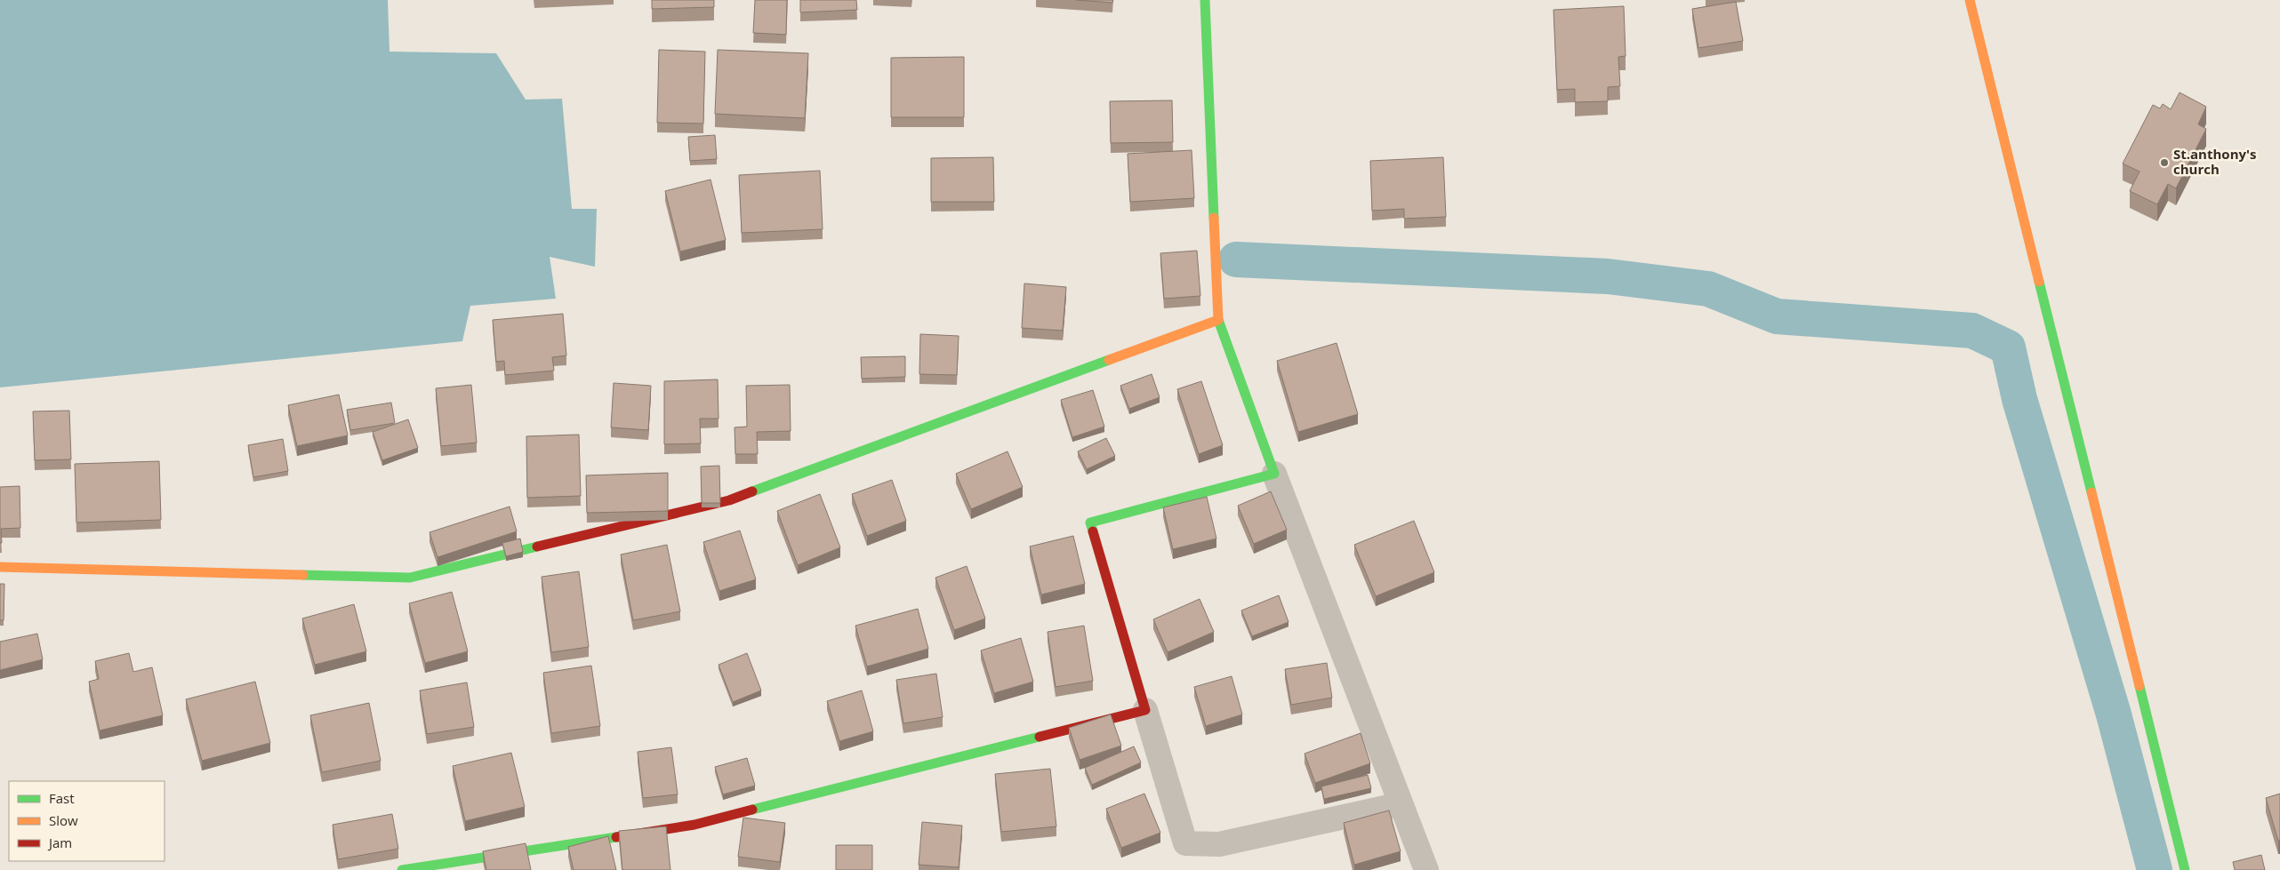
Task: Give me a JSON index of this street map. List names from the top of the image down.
{
  "places": ["St.anthony's church"],
  "legend": ["Fast", "Slow", "Jam"]
}
